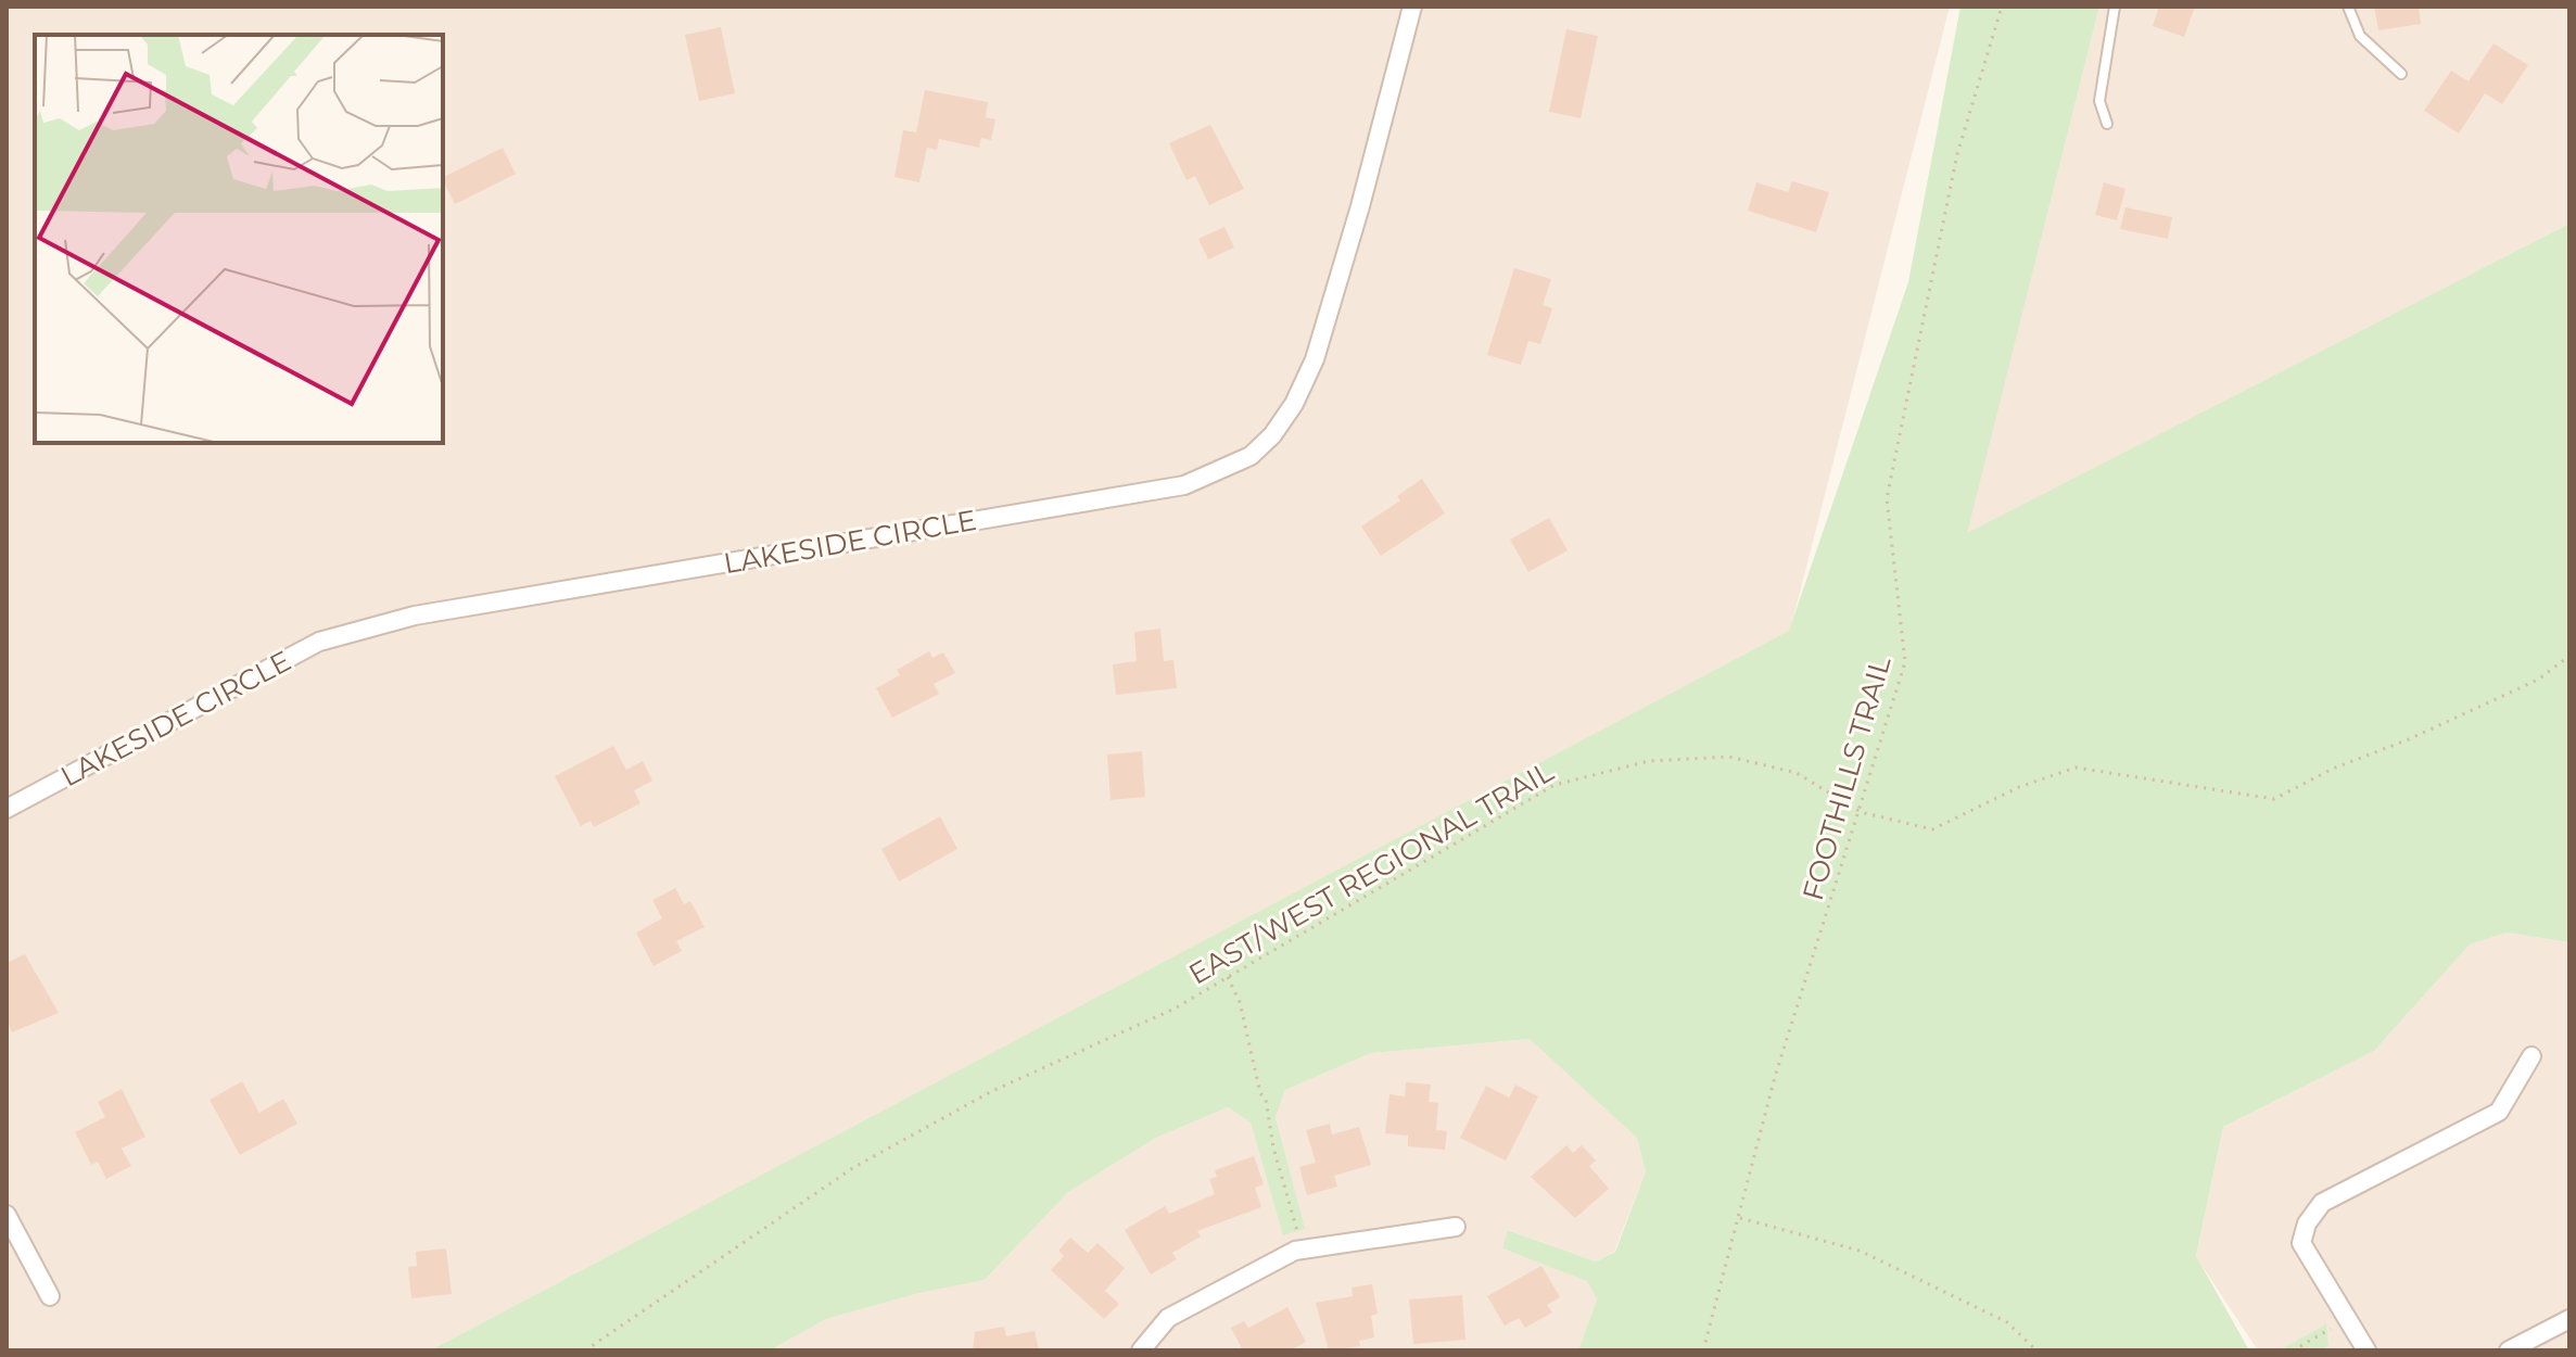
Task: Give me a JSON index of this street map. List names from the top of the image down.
{
  "streets": {
    "street": ["LAKESIDE CIRCLE"],
    "path": ["FOOTHILLS TRAIL", "EAST/WEST REGIONAL TRAIL"]
  },
  "crossings": [
    ["FOOTHILLS TRAIL", "EAST/WEST REGIONAL TRAIL"]
  ]
}
